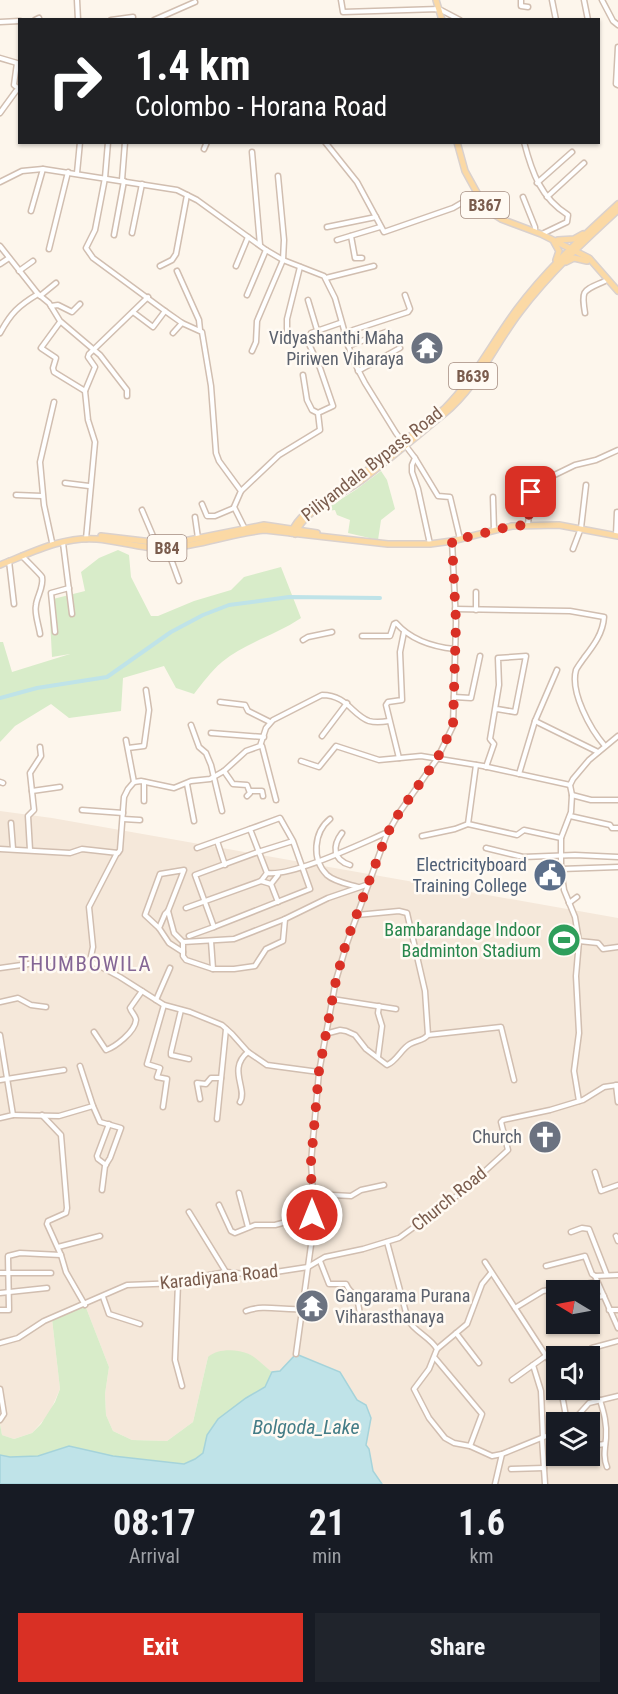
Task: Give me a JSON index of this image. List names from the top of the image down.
{
  "streets": {
    "main road": [
      "B367",
      "B639",
      "Piliyandala Bypass Road",
      "B84"
    ],
    "street": ["Church Road", "Karadiyana Road"]
  },
  "crossings": [
    ["B367", "Piliyandala Bypass Road"],
    ["Piliyandala Bypass Road", "B84"],
    ["Church Road", "Karadiyana Road"]
  ],
  "districts": ["THUMBOWILA"],
  "water": ["Bolgoda_Lake"],
  "places": {
    "temple": ["Vidyashanthi Maha Piriwen Viharaya", "Gangarama Purana Viharasthanaya"],
    "public building": ["Electricityboard Training College"],
    "sports": ["Bambarandage Indoor Badminton Stadium"],
    "church": ["Church"]
  },
  "north": "left",
  "page": {
    "turn": ["1.4 km", "Colombo - Horana Road"],
    "eta": [
      "08:17",
      "Arrival",
      "21",
      "min",
      "1.6",
      "km"
    ],
    "buttons": ["Exit", "Share"]
  }
}
